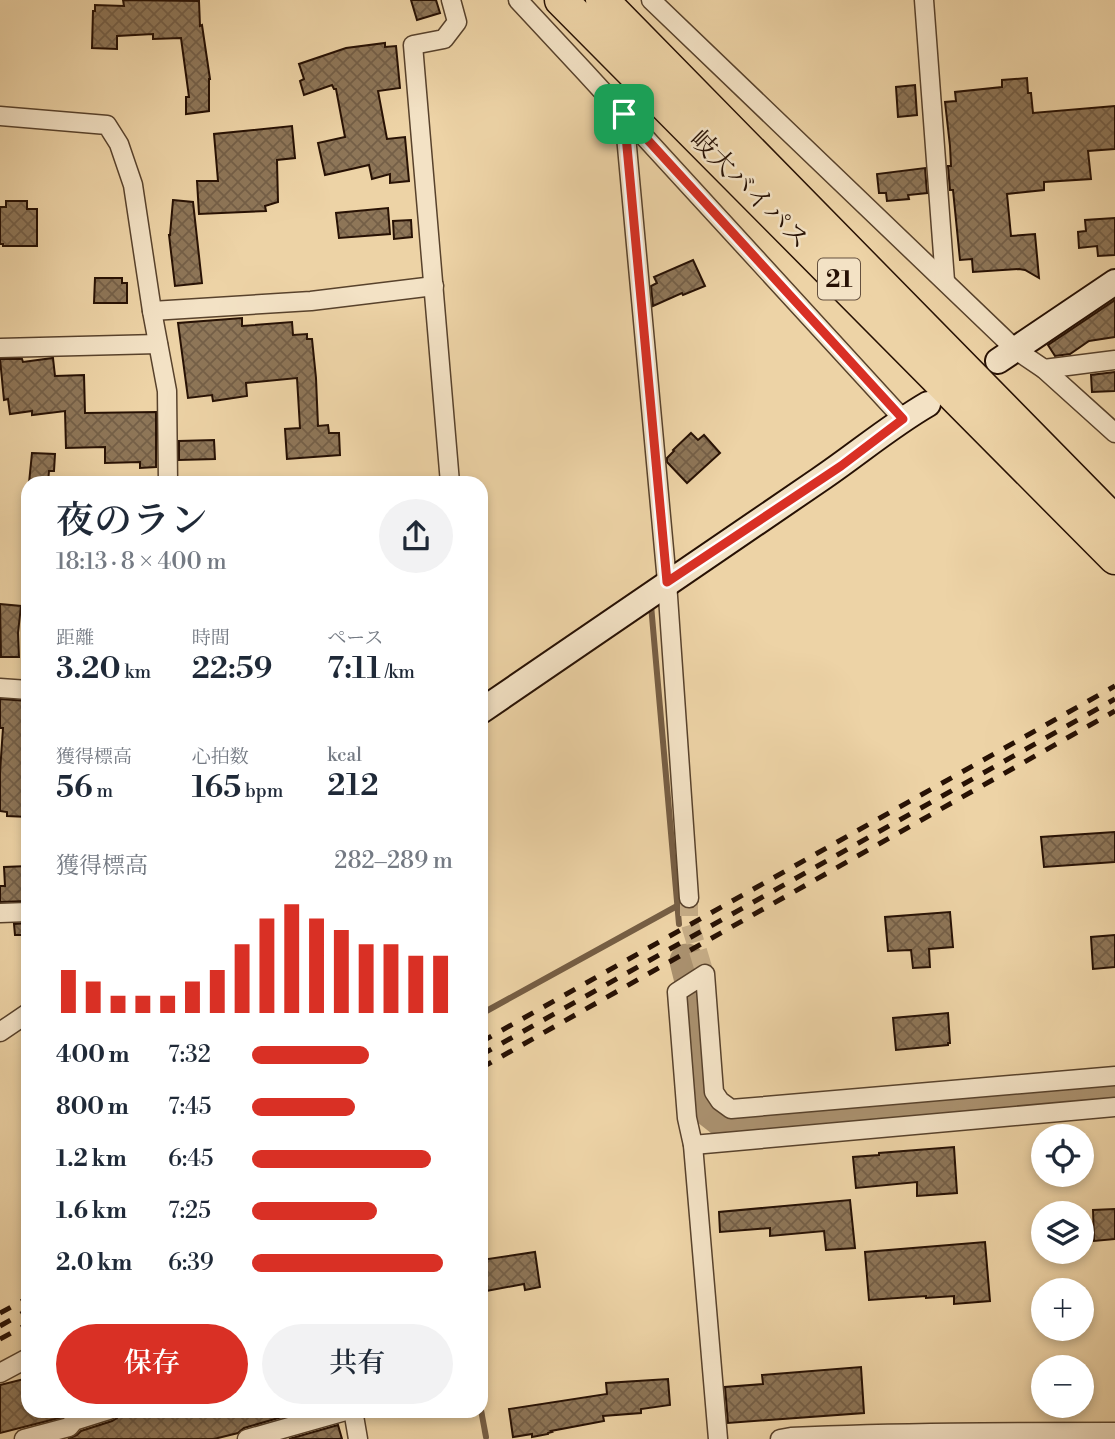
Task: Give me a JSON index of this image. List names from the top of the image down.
{
  "streets": {
    "highway": ["岐大バイパス", "21"]
  },
  "crossings": [
    ["岐大バイパス", "21"]
  ],
  "page": {
    "heading": ["夜のラン", "18:13 · 8 × 400 m"],
    "stats": [
      ["距離", "3.20 km"],
      ["時間", "22:59"],
      ["ペース", "7:11 /km"],
      ["獲得標高", "56 m"],
      ["心拍数", "165 bpm"],
      ["kcal", "212"]
    ],
    "chart": ["獲得標高", "282–289 m"],
    "list": [
      {
        "name": "400 m",
        "note": "7:32"
      },
      {
        "name": "800 m",
        "note": "7:45"
      },
      {
        "name": "1.2 km",
        "note": "6:45"
      },
      {
        "name": "1.6 km",
        "note": "7:25"
      },
      {
        "name": "2.0 km",
        "note": "6:39"
      }
    ],
    "map_buttons": ["+", "−"],
    "buttons": ["保存", "共有"]
  }
}
